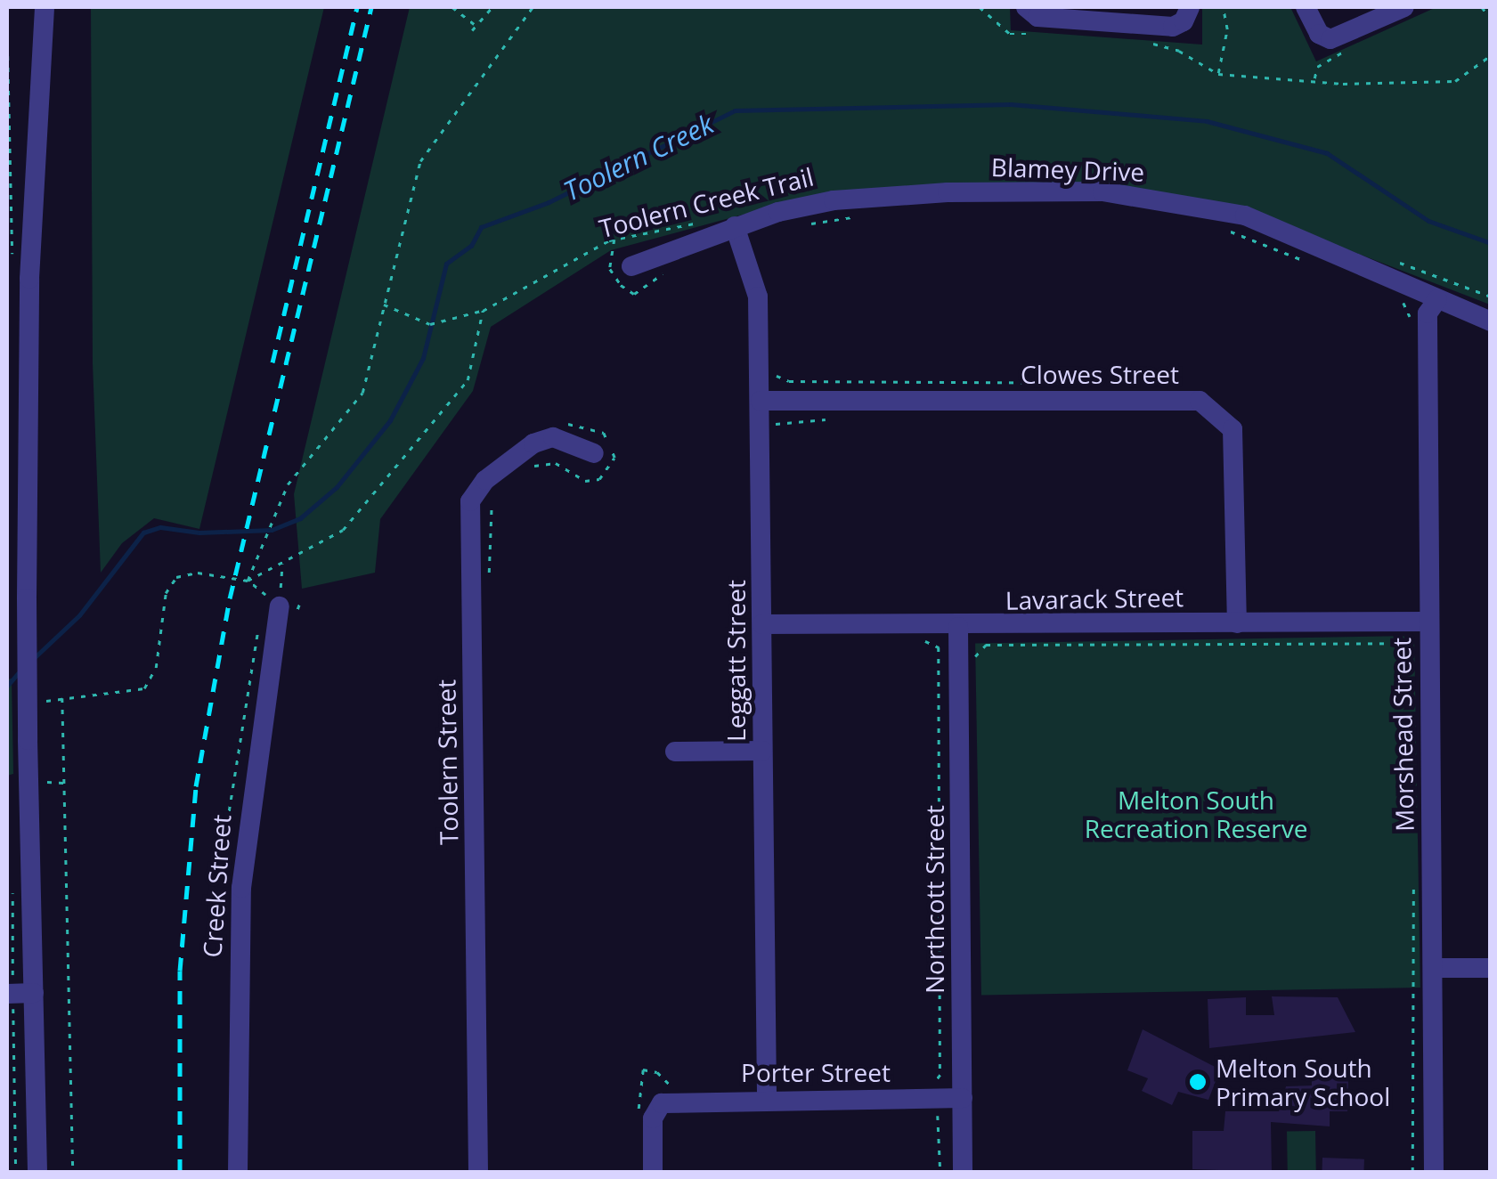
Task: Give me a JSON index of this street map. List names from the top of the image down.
{
  "streets": {
    "street": [
      "Blamey Drive",
      "Clowes Street",
      "Lavarack Street",
      "Leggatt Street",
      "Morshead Street",
      "Toolern Street",
      "Creek Street",
      "Northcott Street",
      "Porter Street"
    ],
    "path": ["Toolern Creek Trail"]
  },
  "crossings": [
    ["Blamey Drive", "Leggatt Street"],
    ["Blamey Drive", "Morshead Street"],
    ["Clowes Street", "Lavarack Street"],
    ["Clowes Street", "Leggatt Street"],
    ["Lavarack Street", "Leggatt Street"],
    ["Lavarack Street", "Morshead Street"],
    ["Lavarack Street", "Northcott Street"],
    ["Leggatt Street", "Porter Street"],
    ["Northcott Street", "Porter Street"]
  ],
  "water": ["Toolern Creek"],
  "parks": ["Melton South Recreation Reserve"],
  "places": ["Melton South Primary School"]
}
